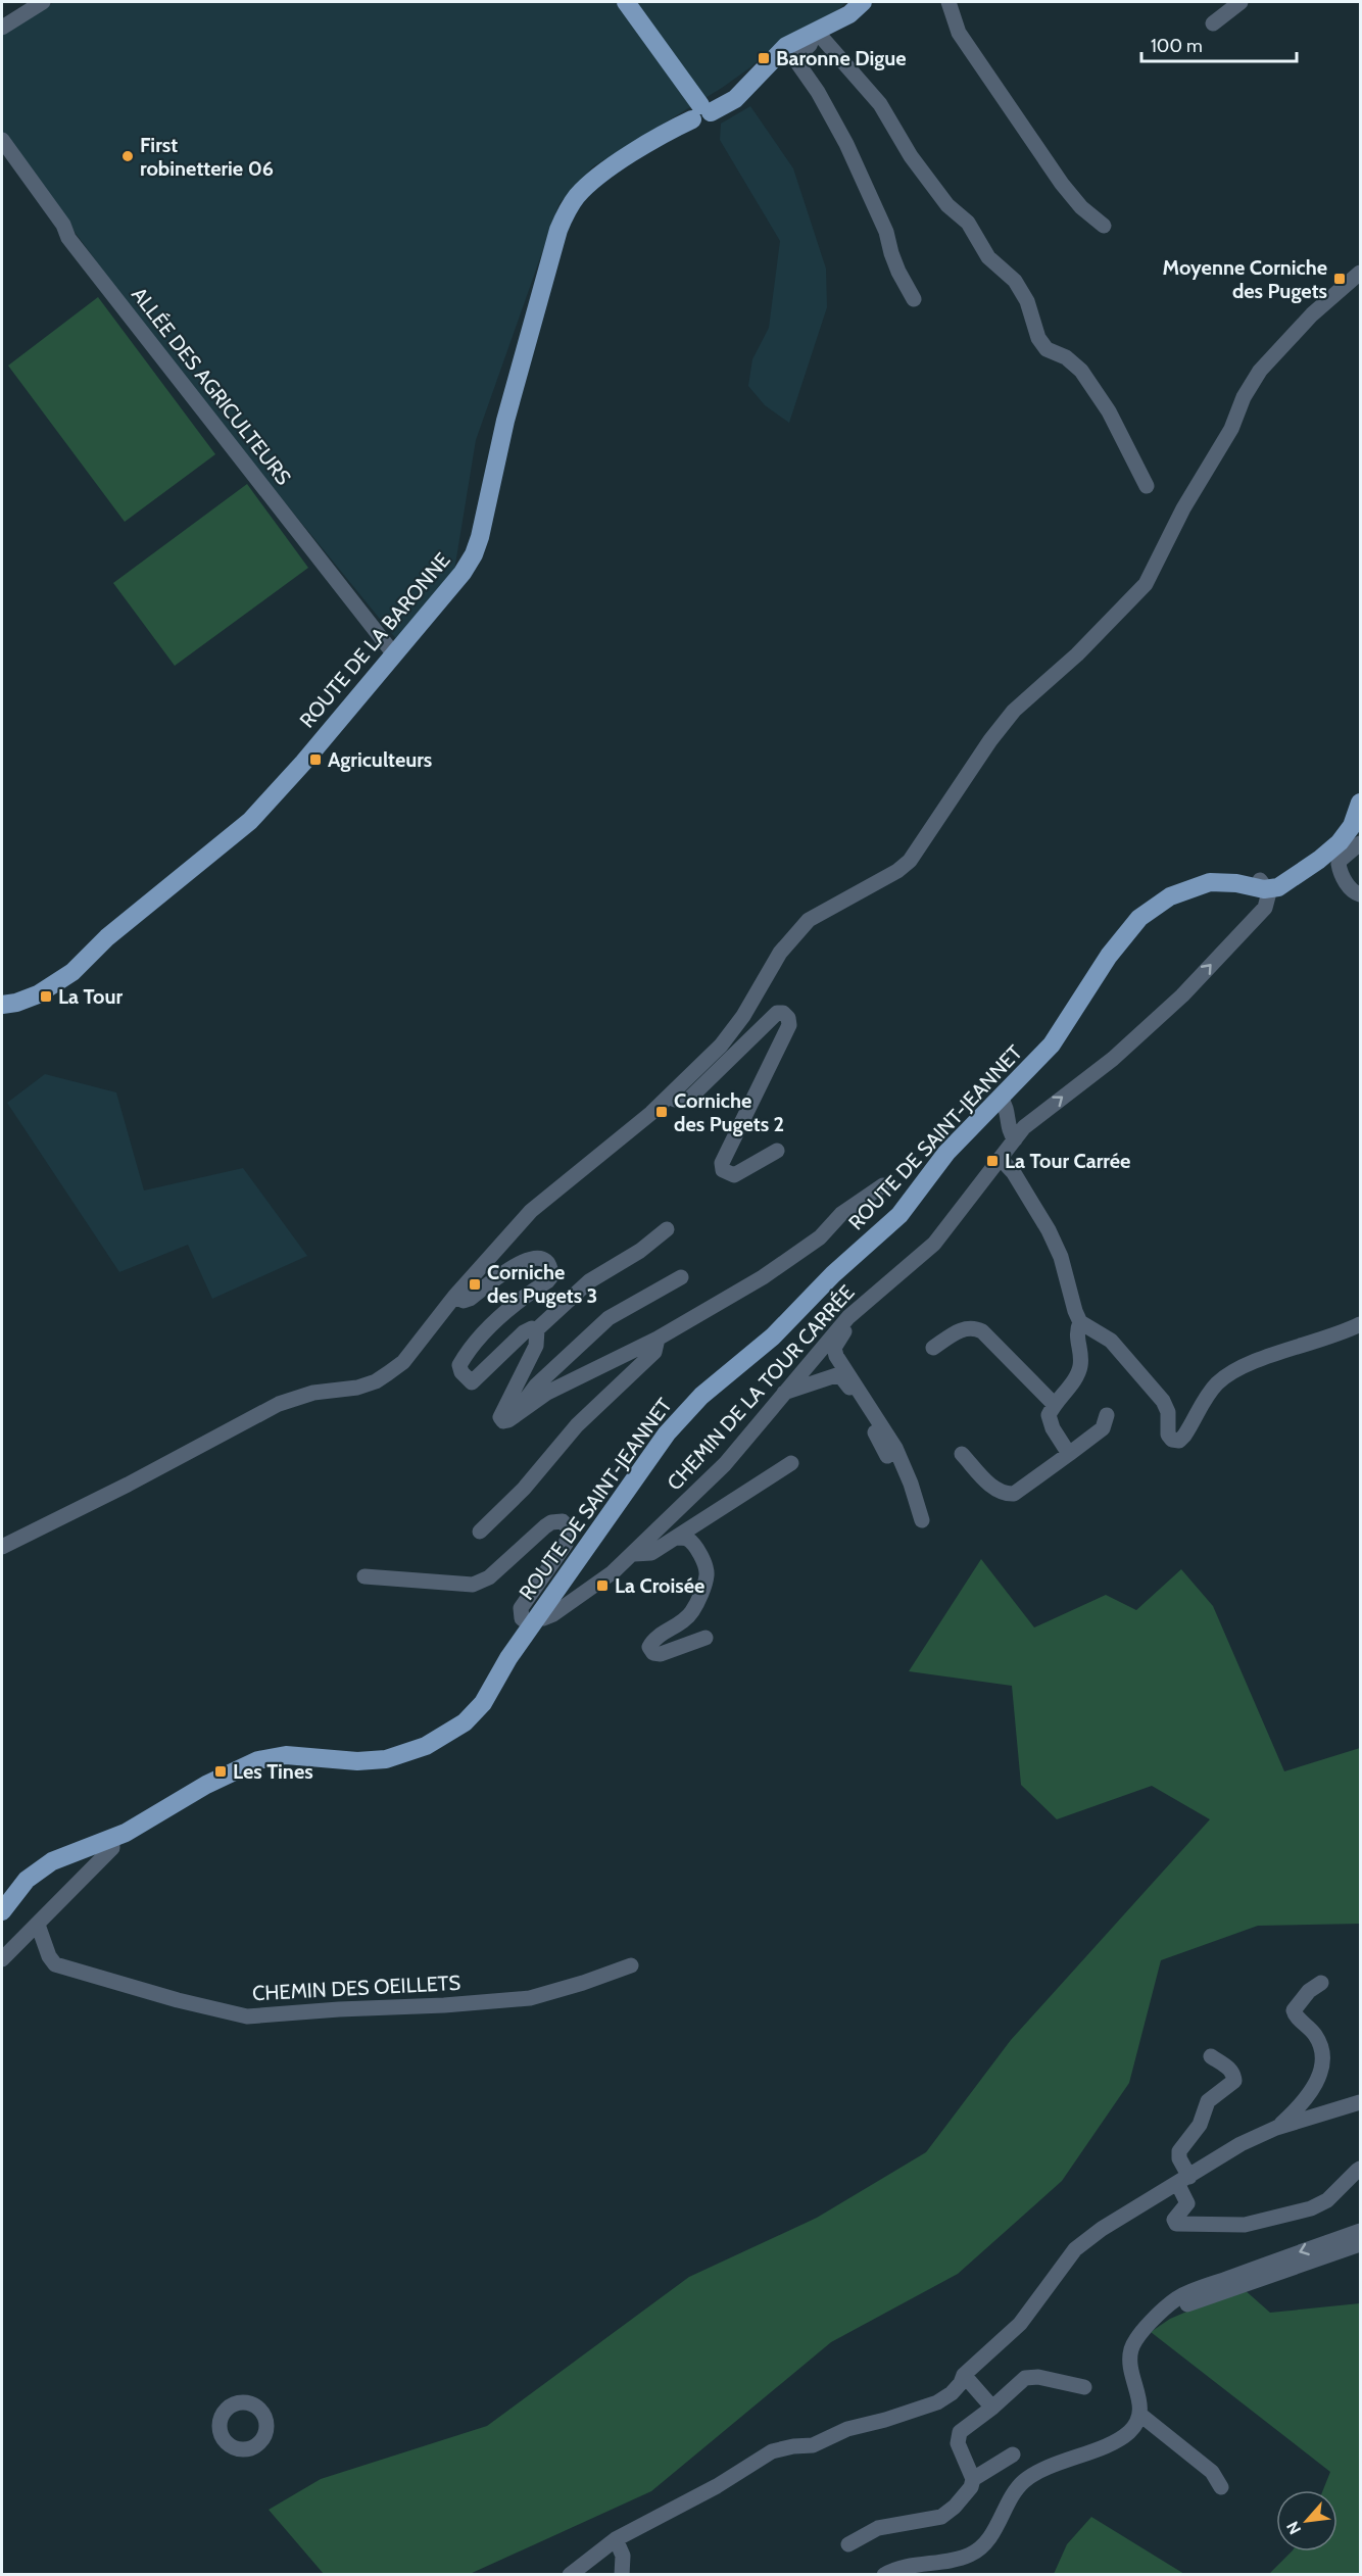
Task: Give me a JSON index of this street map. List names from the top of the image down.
{
  "streets": {
    "main road": ["ROUTE DE LA BARONNE", "ROUTE DE SAINT-JEANNET"],
    "street": ["ALLÉE DES AGRICULTEURS", "CHEMIN DE LA TOUR CARRÉE", "CHEMIN DES OEILLETS"]
  },
  "crossings": [
    ["ALLÉE DES AGRICULTEURS", "ROUTE DE LA BARONNE"],
    ["ROUTE DE SAINT-JEANNET", "CHEMIN DE LA TOUR CARRÉE"]
  ],
  "places": {
    "transit": [
      "Baronne Digue",
      "Moyenne Corniche des Pugets",
      "Agriculteurs",
      "La Tour",
      "Corniche des Pugets 2",
      "La Tour Carrée",
      "Corniche des Pugets 3",
      "La Croisée",
      "Les Tines"
    ],
    "other": ["First robinetterie 06"]
  },
  "scale_bar": "100 m",
  "north": "bottom left"
}
